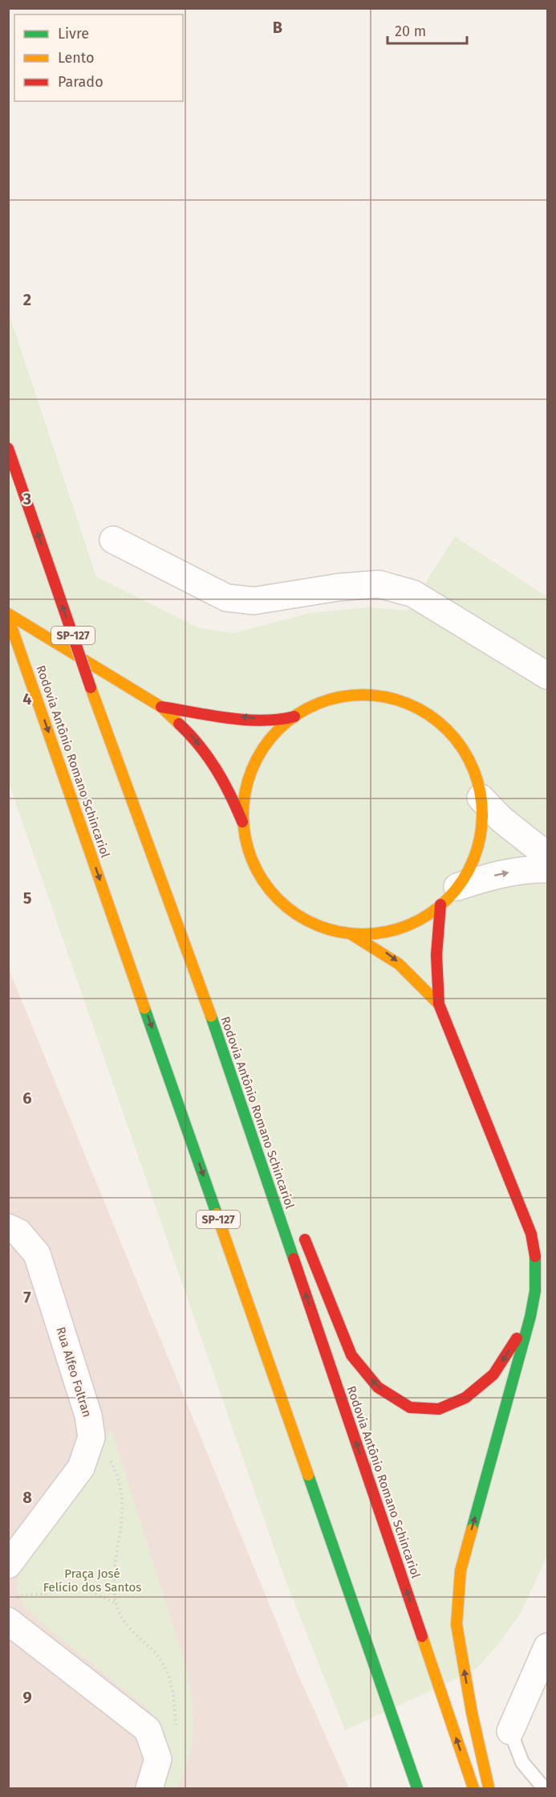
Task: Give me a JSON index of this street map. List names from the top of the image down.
{
  "streets": {
    "main road": ["SP-127", "Rodovia Antônio Romano Schincariol"],
    "street": ["Rua Alfeo Foltran"]
  },
  "parks": ["Praça José Felício dos Santos"],
  "legend": ["Livre", "Lento", "Parado"],
  "scale_bar": "20 m",
  "grid": {
    "columns": ["B"],
    "rows": [
      "2",
      "3",
      "4",
      "5",
      "6",
      "7",
      "8",
      "9"
    ]
  }
}
